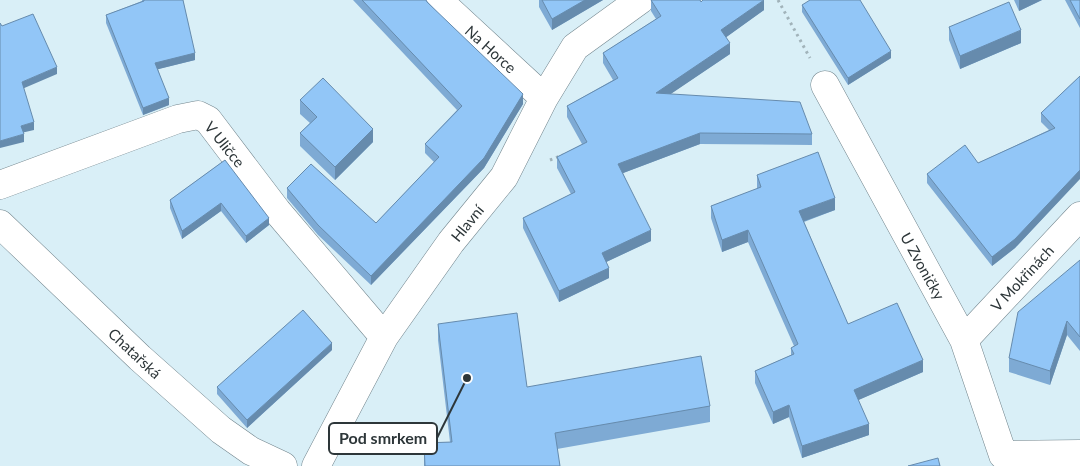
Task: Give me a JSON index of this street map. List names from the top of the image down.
{
  "streets": {
    "street": [
      "Na Horce",
      "V Uličce",
      "Hlavní",
      "U Zvoničky",
      "V Mokřinách",
      "Chatařská"
    ]
  },
  "crossings": [
    ["Na Horce", "Hlavní"],
    ["V Uličce", "Hlavní"],
    ["U Zvoničky", "V Mokřinách"]
  ],
  "places": ["Pod smrkem"]
}
